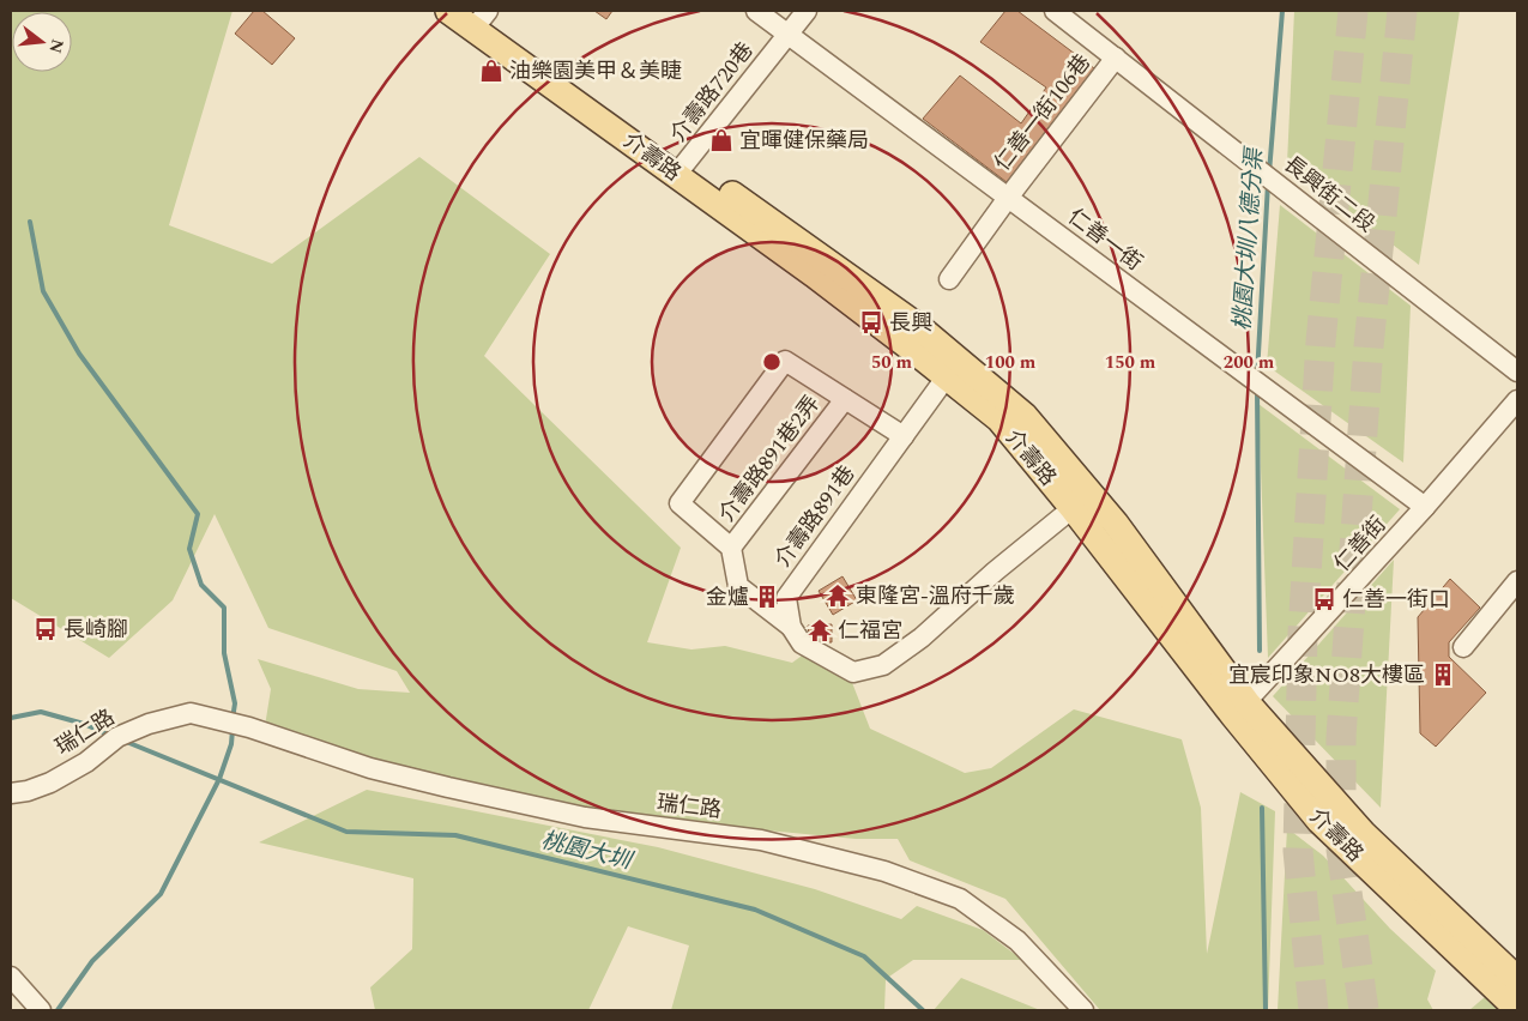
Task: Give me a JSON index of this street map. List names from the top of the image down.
{
  "streets": {
    "main road": ["介壽路"],
    "street": [
      "介壽路720巷",
      "仁善一街106巷",
      "長興街二段",
      "仁善一街",
      "介壽路891巷2弄",
      "介壽路891巷",
      "仁善街",
      "瑞仁路"
    ]
  },
  "crossings": [
    ["介壽路720巷", "介壽路"],
    ["介壽路720巷", "仁善一街"],
    ["仁善一街106巷", "長興街二段"],
    ["仁善一街106巷", "仁善一街"],
    ["介壽路", "介壽路891巷"],
    ["介壽路", "仁善街"],
    ["仁善一街", "仁善街"],
    ["介壽路891巷2弄", "介壽路891巷"]
  ],
  "water": ["桃園大圳八德分渠", "桃園大圳"],
  "places": {
    "shop": ["油樂園美甲＆美睫", "宜暉健保藥局"],
    "bus stop": ["長興", "仁善一街口", "長崎腳"],
    "temple": ["東隆宮-溫府千歲", "仁福宮"],
    "building": ["金爐", "宜宸印象NO8大樓區"]
  },
  "north": "right",
  "rings": [
    "50 m",
    "100 m",
    "150 m",
    "200 m"
  ]
}
